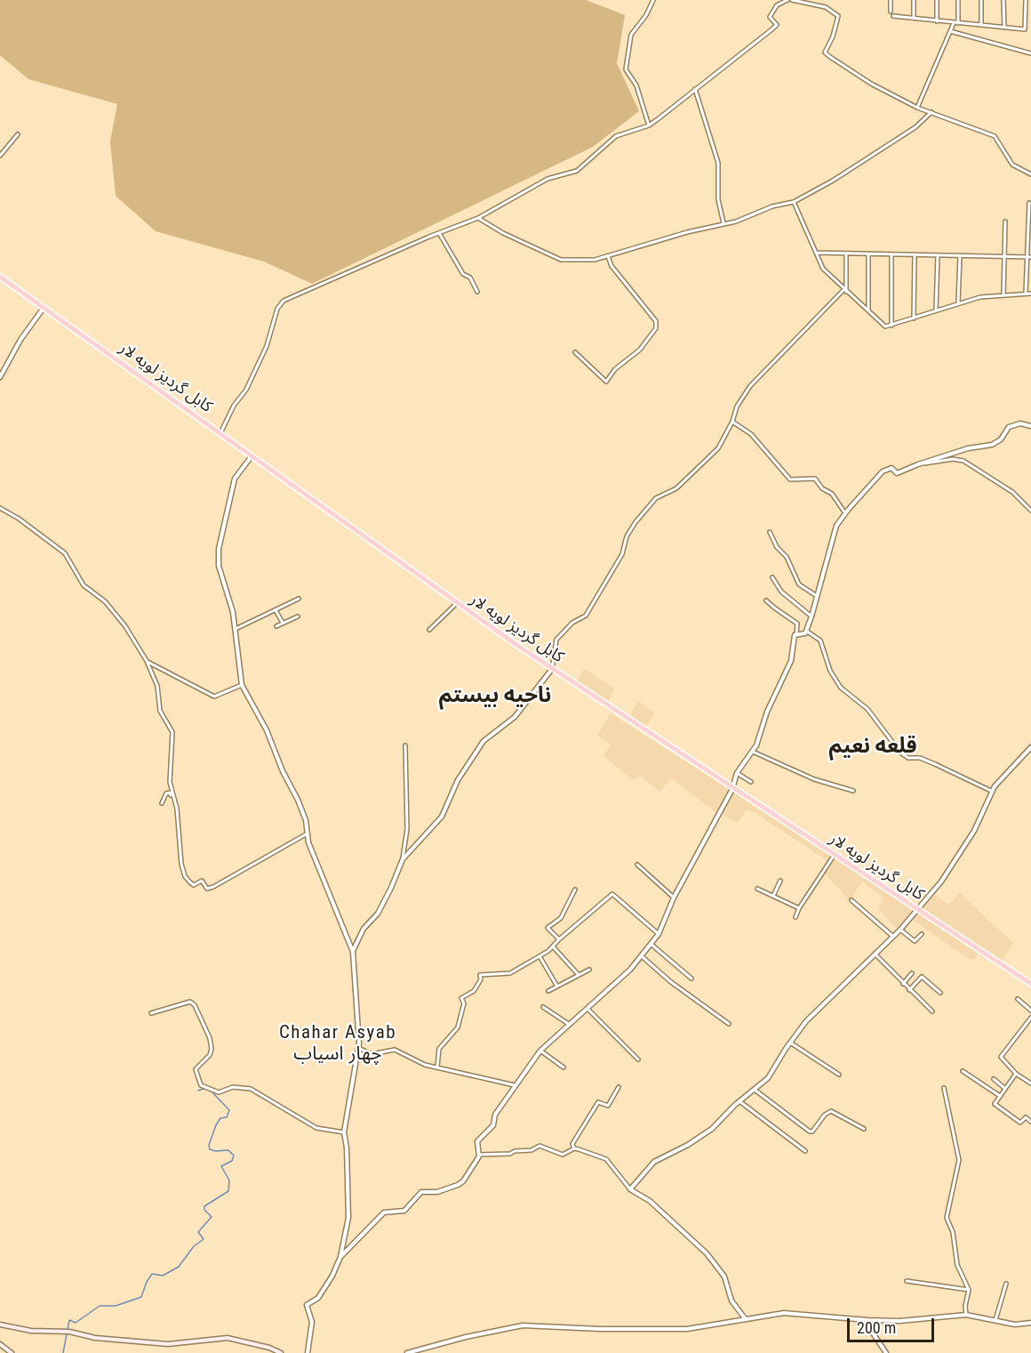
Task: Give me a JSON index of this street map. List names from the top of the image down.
{
  "streets": {
    "highway": ["کابل گردیز لویه لار"]
  },
  "districts": ["ناحیه بیستم", "قلعه نعيم", "Chahar Asyab چهار اسیاب"],
  "scale_bar": "200 m"
}
